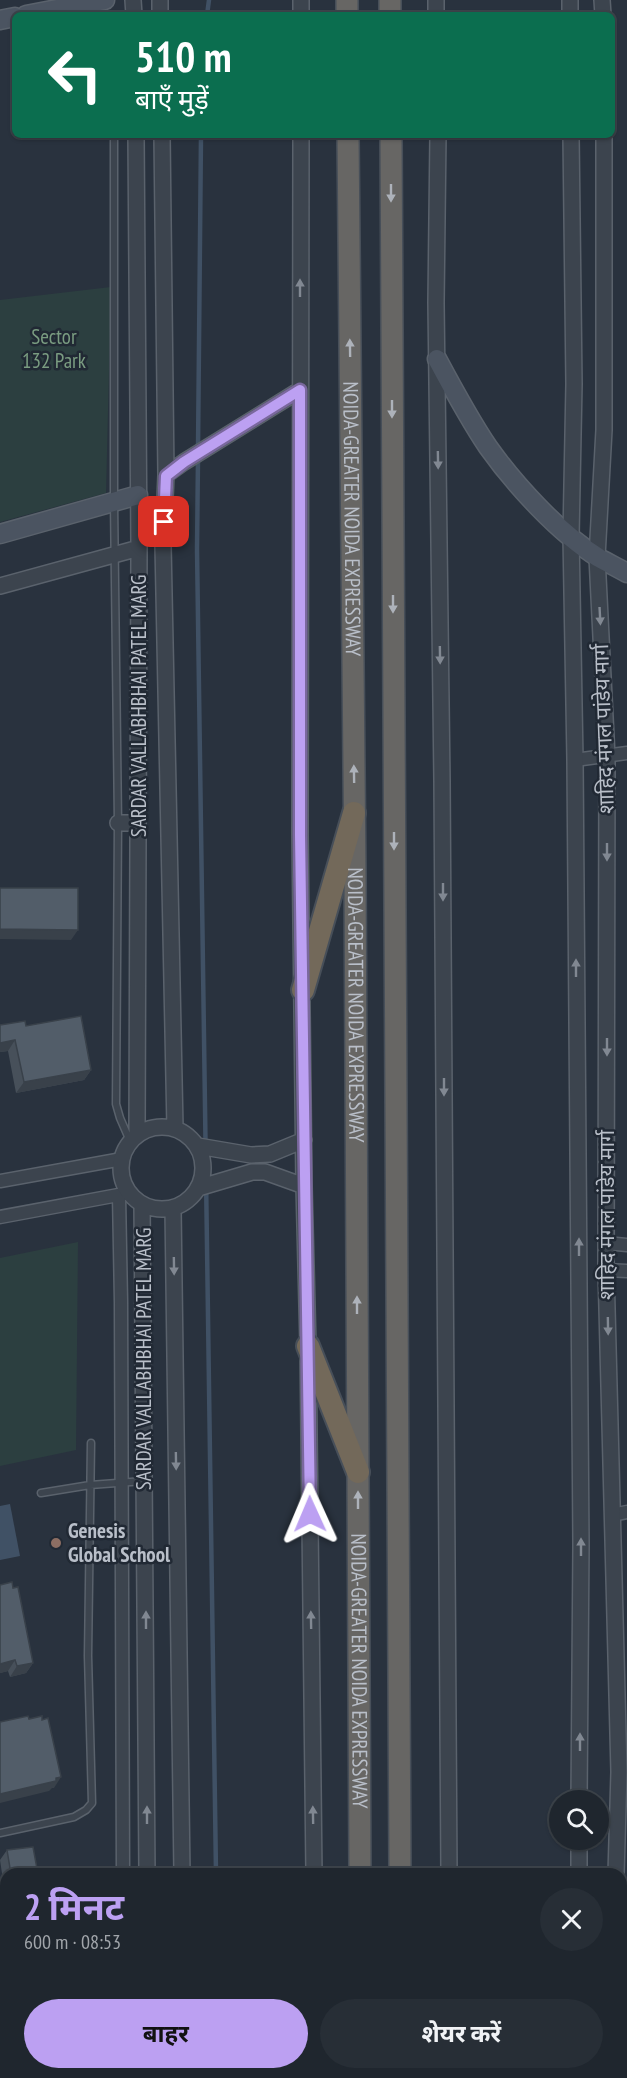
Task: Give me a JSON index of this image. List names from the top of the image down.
{
  "streets": {
    "highway": ["NOIDA-GREATER NOIDA EXPRESSWAY"],
    "street": ["SARDAR VALLABHBHAI PATEL MARG", "शाहिद मंगल पांडेय मार्ग"]
  },
  "parks": ["Sector 132 Park"],
  "places": ["Genesis Global School"],
  "page": {
    "turn": ["510 m", "बाएँ मुड़ें"],
    "heading": ["2 मिनट", "600 m · 08:53"],
    "buttons": ["बाहर", "शेयर करें"]
  }
}
